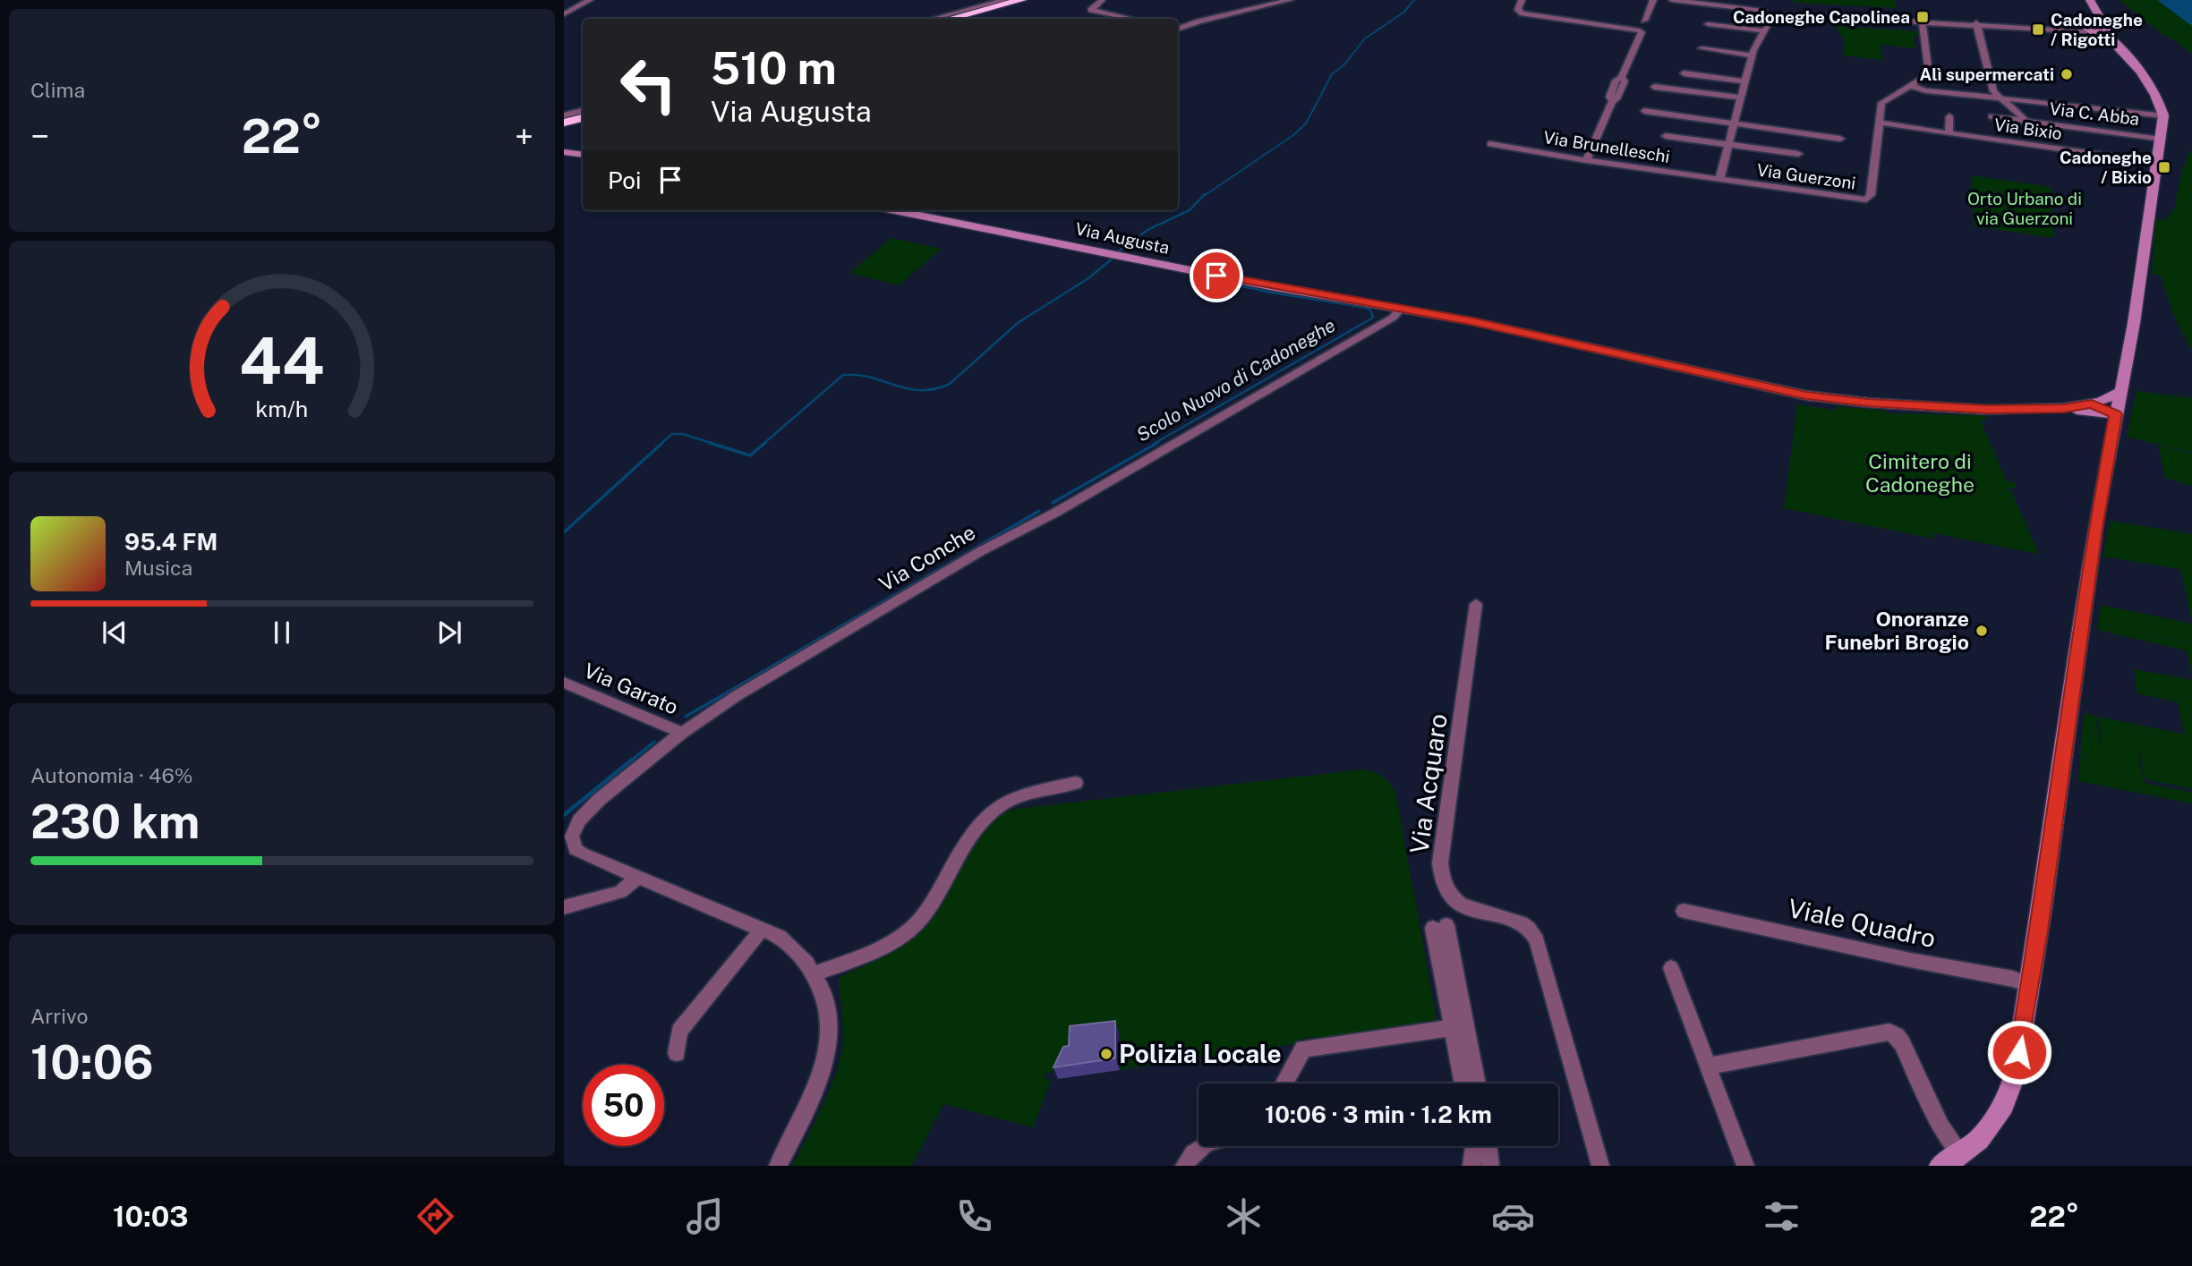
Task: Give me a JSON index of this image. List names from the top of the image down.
{
  "streets": {
    "main road": ["Via Augusta"],
    "street": [
      "Via C. Abba",
      "Via Bixio",
      "Via Brunelleschi",
      "Via Guerzoni",
      "Via Conche",
      "Via Garato",
      "Via Acquaro",
      "Viale Quadro"
    ]
  },
  "crossings": [
    ["Via Bixio", "Via Guerzoni"],
    ["Via Brunelleschi", "Via Guerzoni"],
    ["Via Augusta", "Via Conche"],
    ["Via Conche", "Via Garato"]
  ],
  "water": ["Scolo Nuovo di Cadoneghe"],
  "parks": ["Orto Urbano di via Guerzoni", "Cimitero di Cadoneghe"],
  "places": {
    "transit": ["Cadoneghe Capolinea", "Cadoneghe / Rigotti", "Cadoneghe / Bixio"],
    "other": ["Alì supermercati", "Onoranze Funebri Brogio", "Polizia Locale"]
  },
  "page": {
    "tile": [
      "Clima",
      ["Autonomia · 46%", "230 km"],
      ["Arrivo", "10:06"]
    ],
    "turn": ["510 m", "Via Augusta"],
    "heat": ["−", "22°", "+"],
    "then": "Poi",
    "song": ["95.4 FM", "Musica"],
    "limit": "50",
    "trip": "10:06 · 3 min · 1.2 km",
    "tabs": ["10:03", "22°"],
    "gauge": ["44", "km/h"]
  }
}
